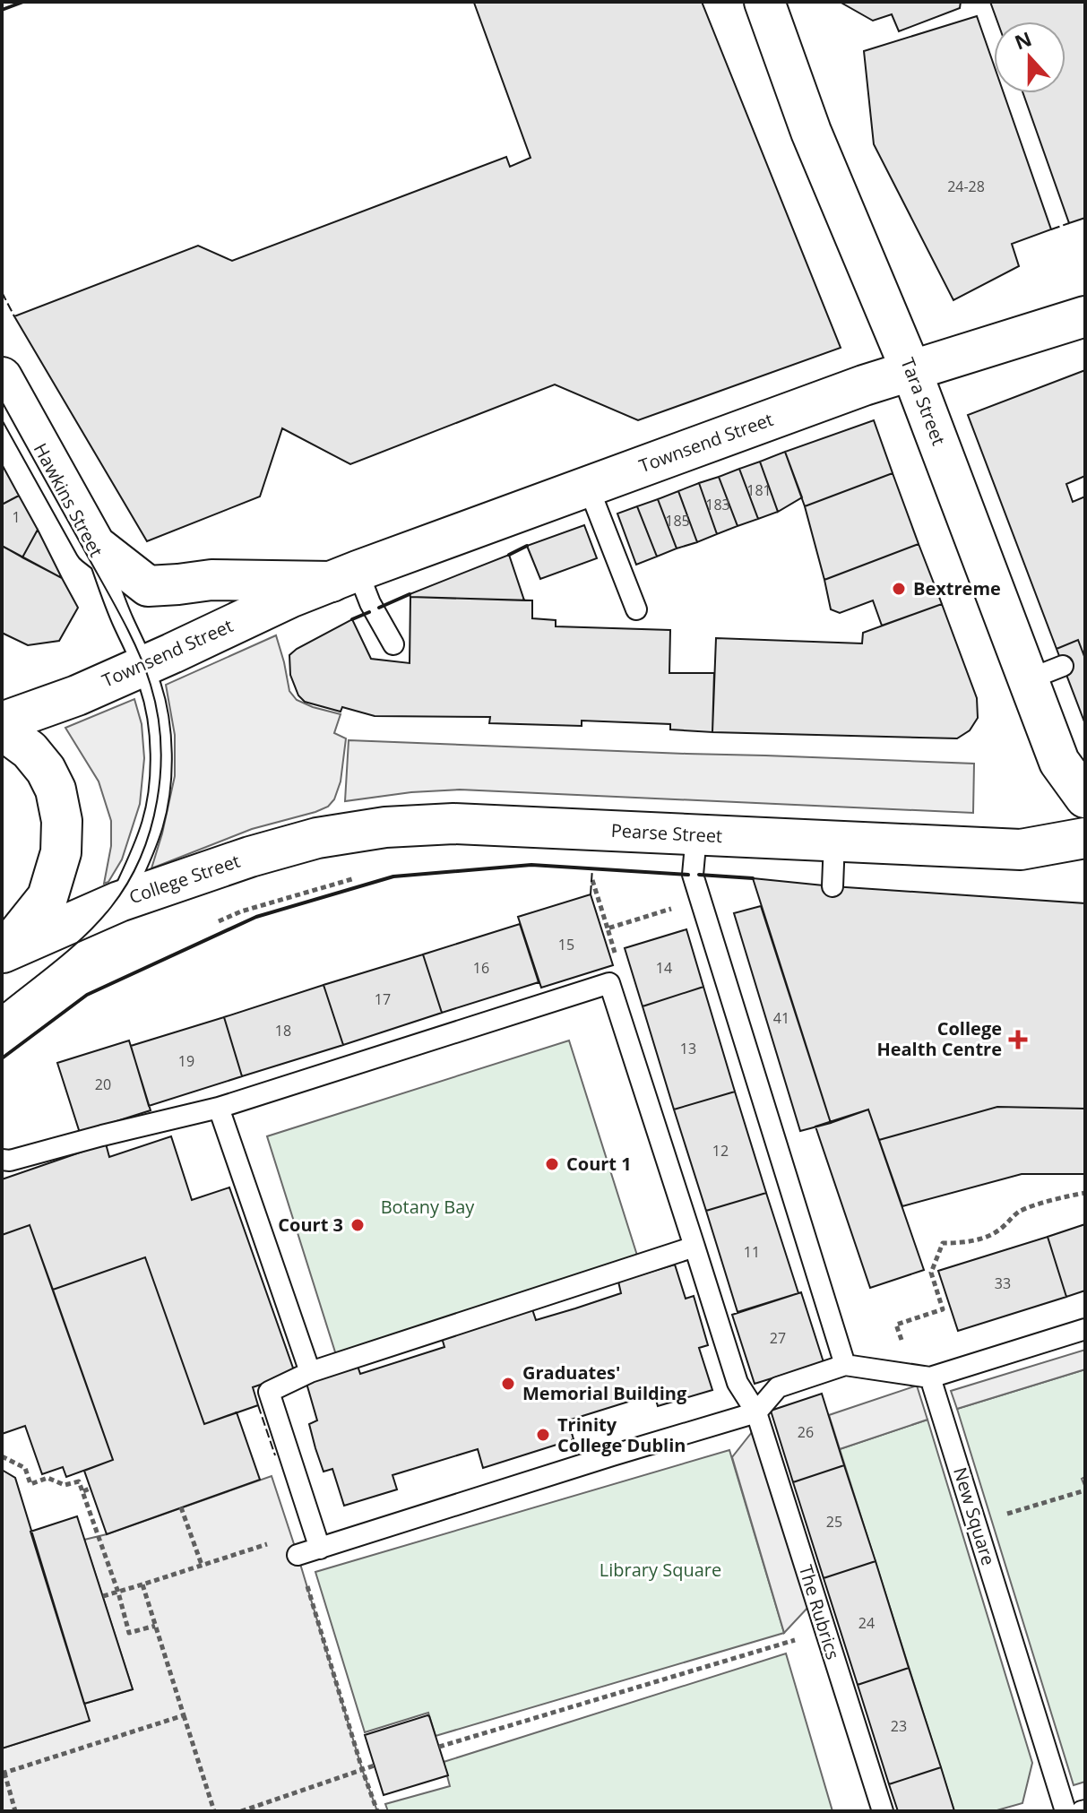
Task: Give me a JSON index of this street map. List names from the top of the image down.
{
  "streets": {
    "main road": [
      "Tara Street",
      "Townsend Street",
      "Hawkins Street",
      "Pearse Street",
      "College Street"
    ],
    "lane": ["New Square", "The Rubrics"]
  },
  "crossings": [
    ["Tara Street", "Townsend Street"],
    ["Townsend Street", "Hawkins Street"],
    ["Townsend Street", "College Street"],
    ["Hawkins Street", "College Street"],
    ["Pearse Street", "College Street"]
  ],
  "parks": ["Botany Bay", "Library Square"],
  "places": {
    "other": [
      "Bextreme",
      "Court 1",
      "Court 3",
      "Graduates' Memorial Building",
      "Trinity College Dublin"
    ],
    "health": ["College Health Centre"]
  },
  "house_numbers": [
    "24-28",
    "181",
    "183",
    "1",
    "185",
    "15",
    "16",
    "14",
    "17",
    "41",
    "18",
    "13",
    "19",
    "20",
    "12",
    "11",
    "33",
    "27",
    "26",
    "25",
    "24",
    "23"
  ],
  "north": "top"
}
